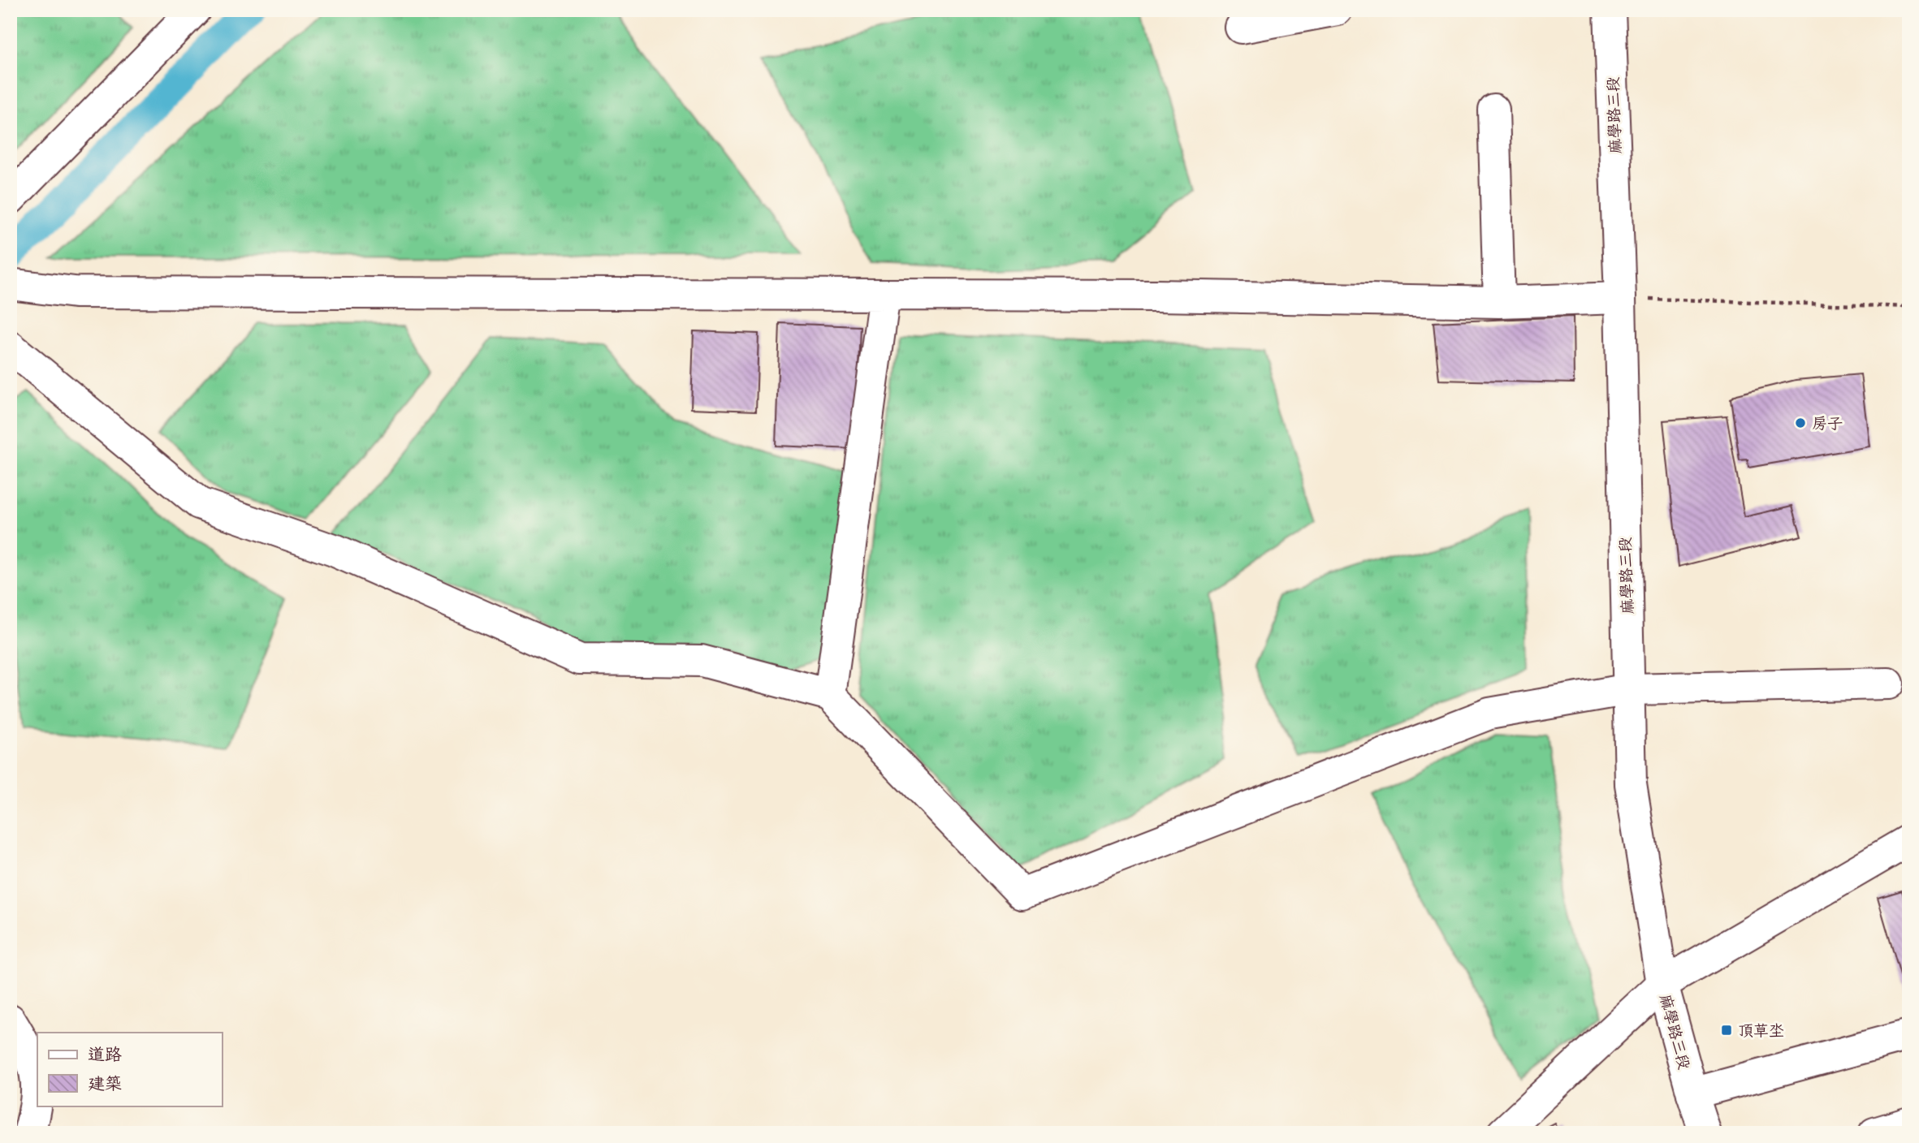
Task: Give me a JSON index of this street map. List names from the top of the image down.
{
  "streets": {
    "main road": ["麻學路三段"]
  },
  "places": {
    "other": ["房子"],
    "transit": ["頂草坔"]
  },
  "legend": ["道路", "建築"]
}
